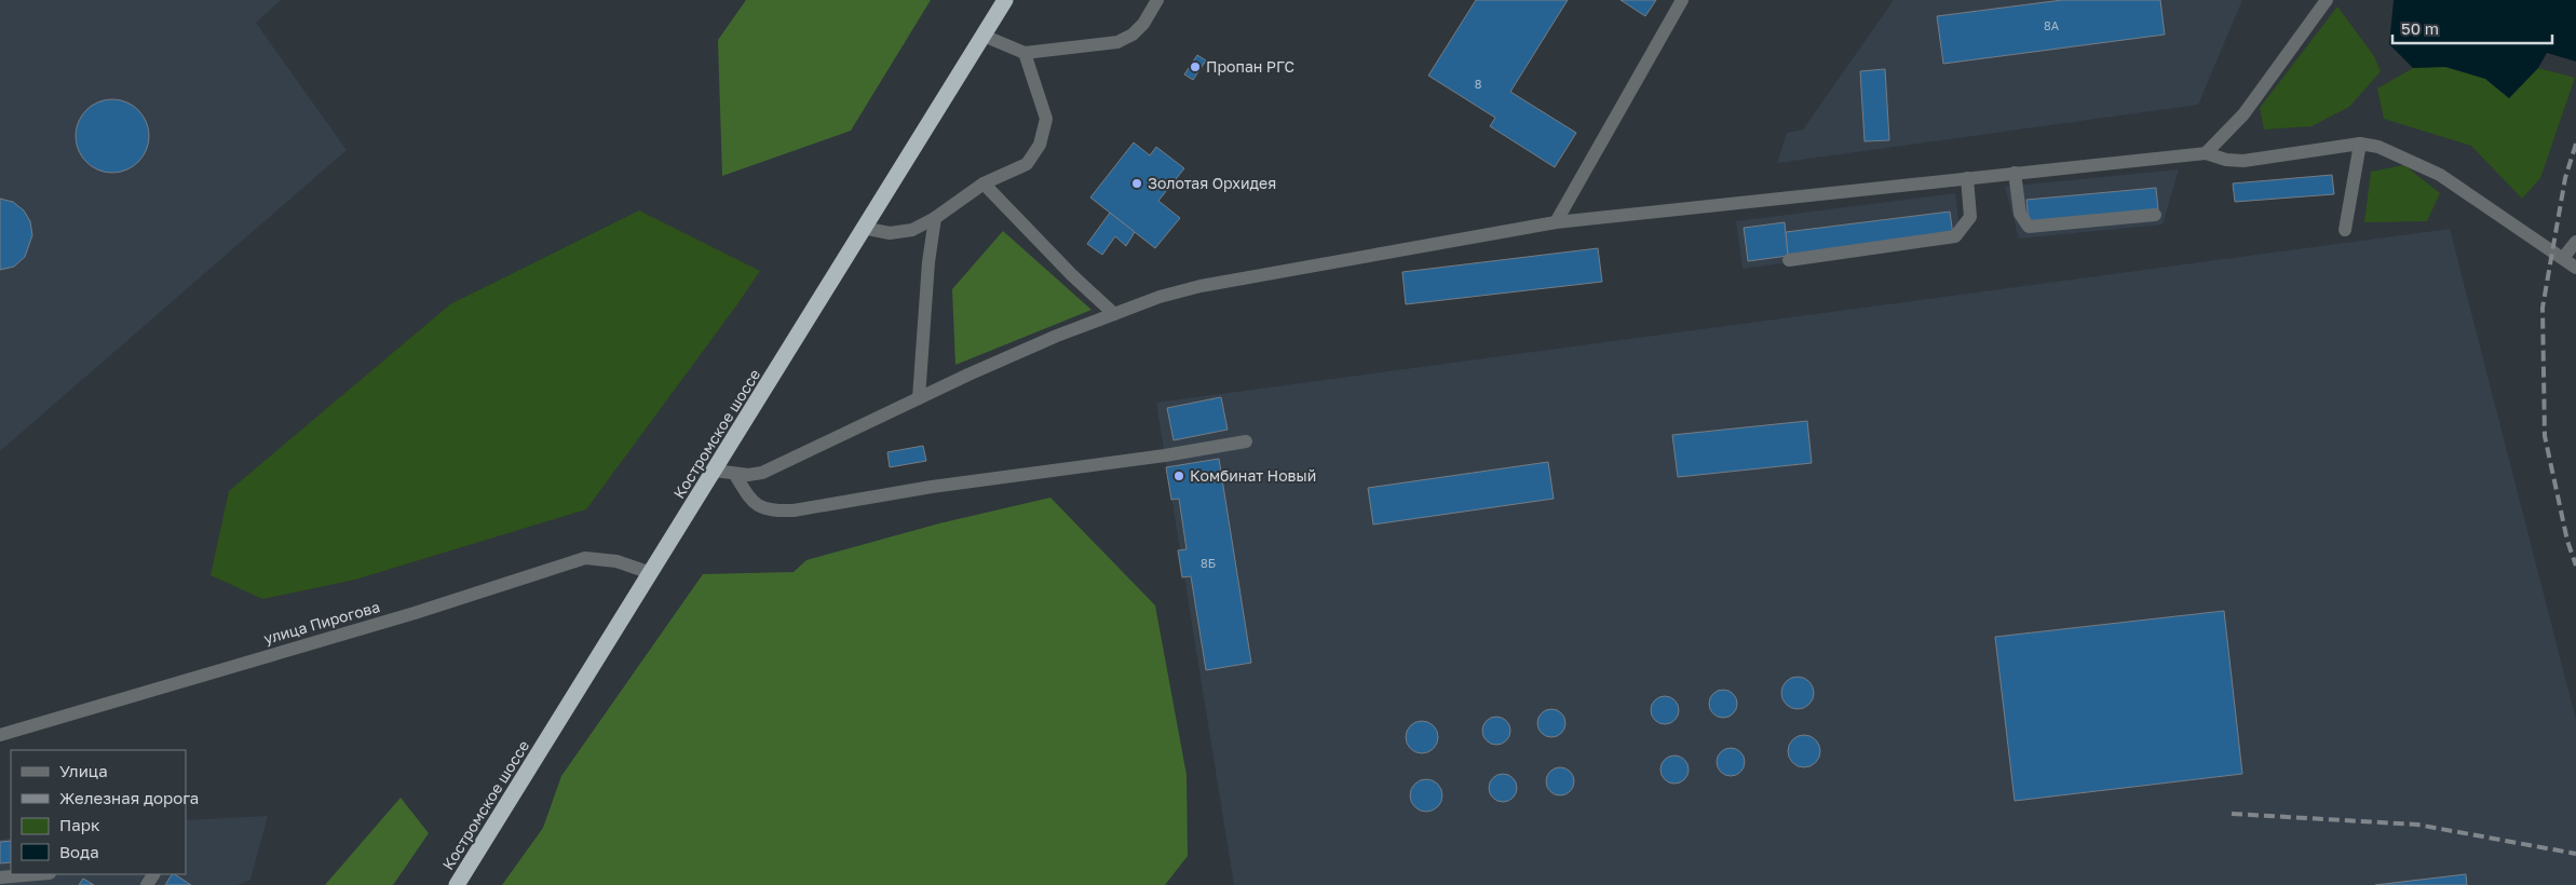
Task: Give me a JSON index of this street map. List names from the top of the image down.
{
  "streets": {
    "highway": ["Костромское шоссе"],
    "street": ["улица Пирогова"]
  },
  "crossings": [
    ["Костромское шоссе", "улица Пирогова"]
  ],
  "places": ["Пропан РГС", "Золотая Орхидея", "Комбинат Новый"],
  "house_numbers": ["8А", "8", "8Б"],
  "legend": [
    "Улица",
    "Железная дорога",
    "Парк",
    "Вода"
  ],
  "scale_bar": "50 m"
}
